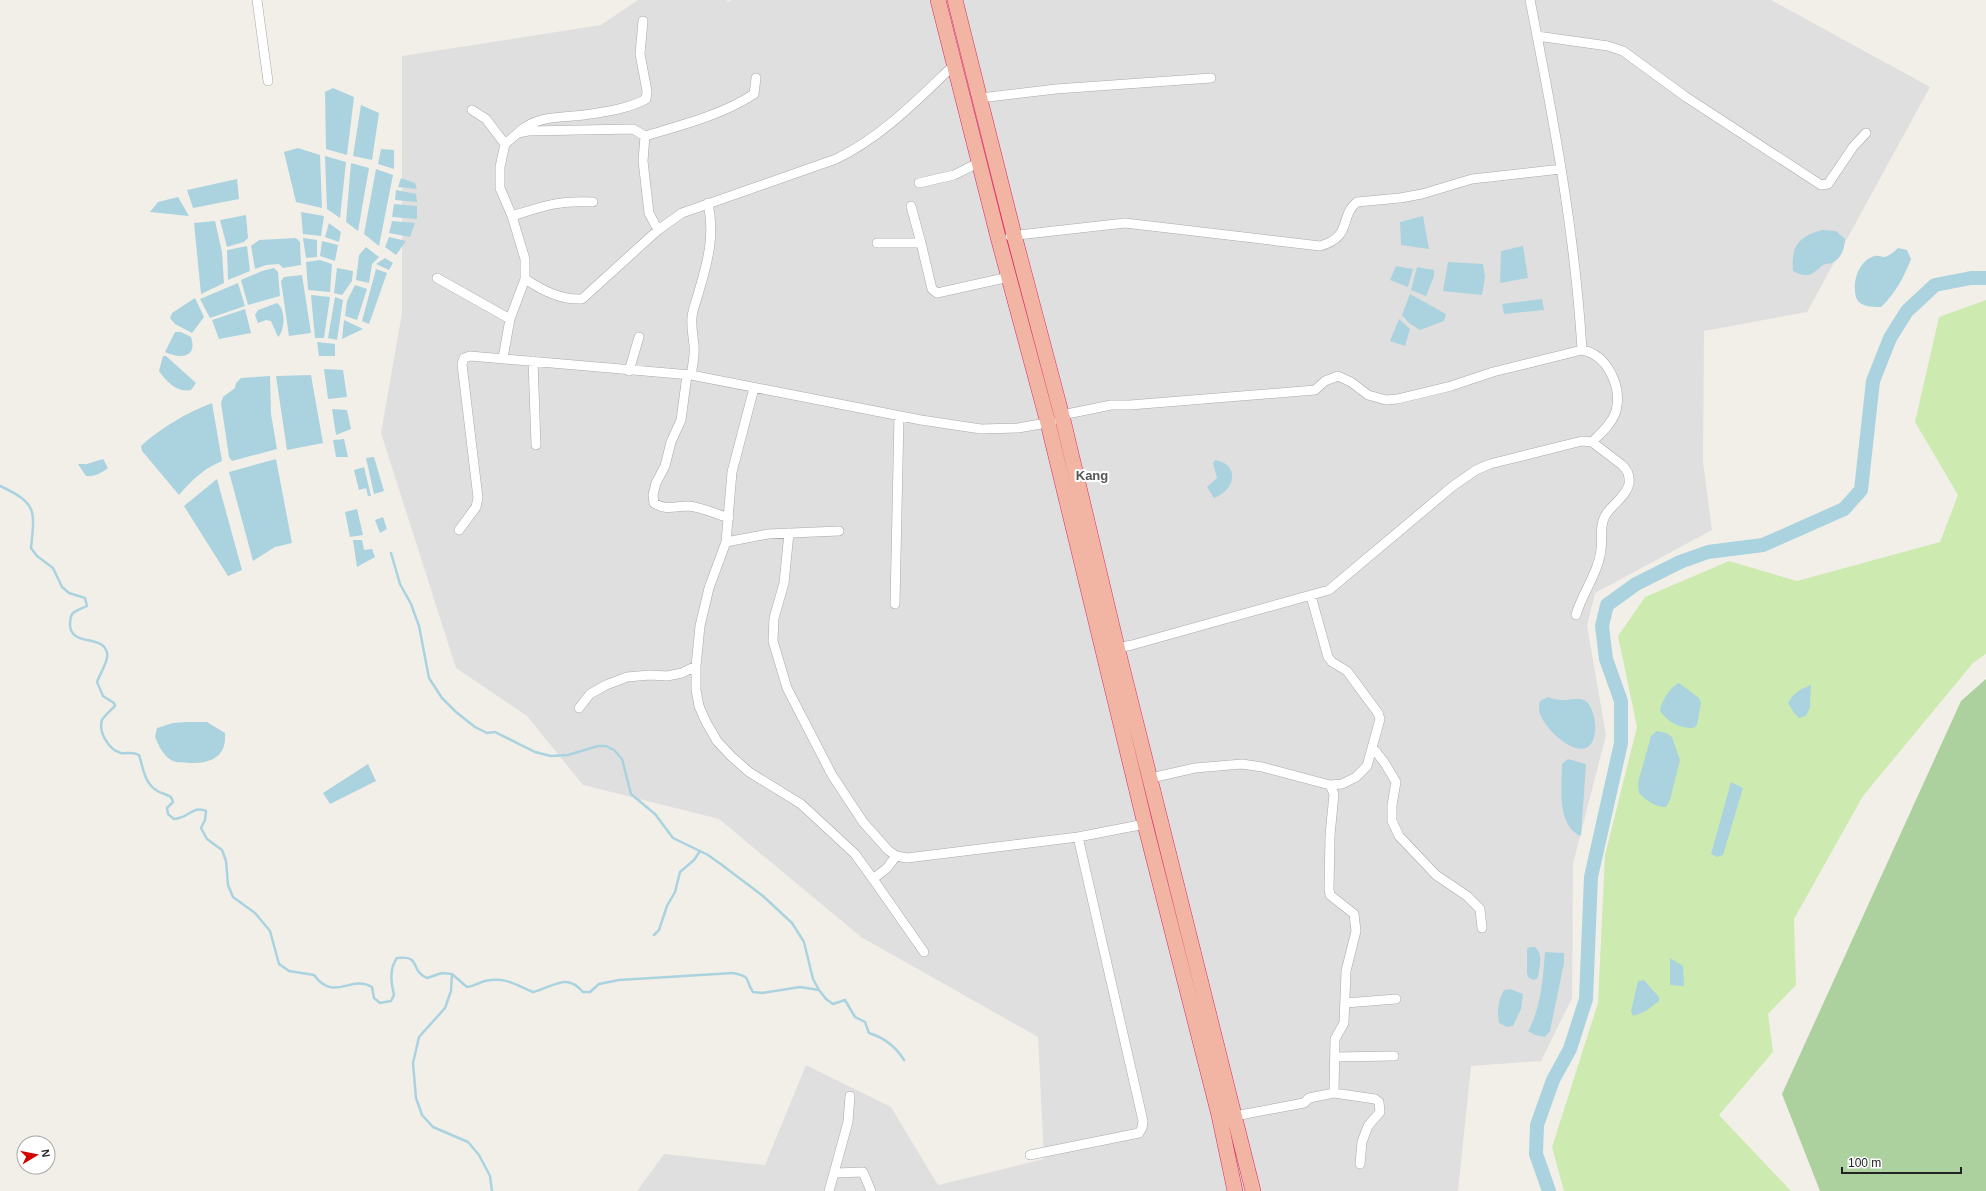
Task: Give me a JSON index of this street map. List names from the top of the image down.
{
  "districts": ["Kang"],
  "scale_bar": "100 m",
  "north": "right"
}
